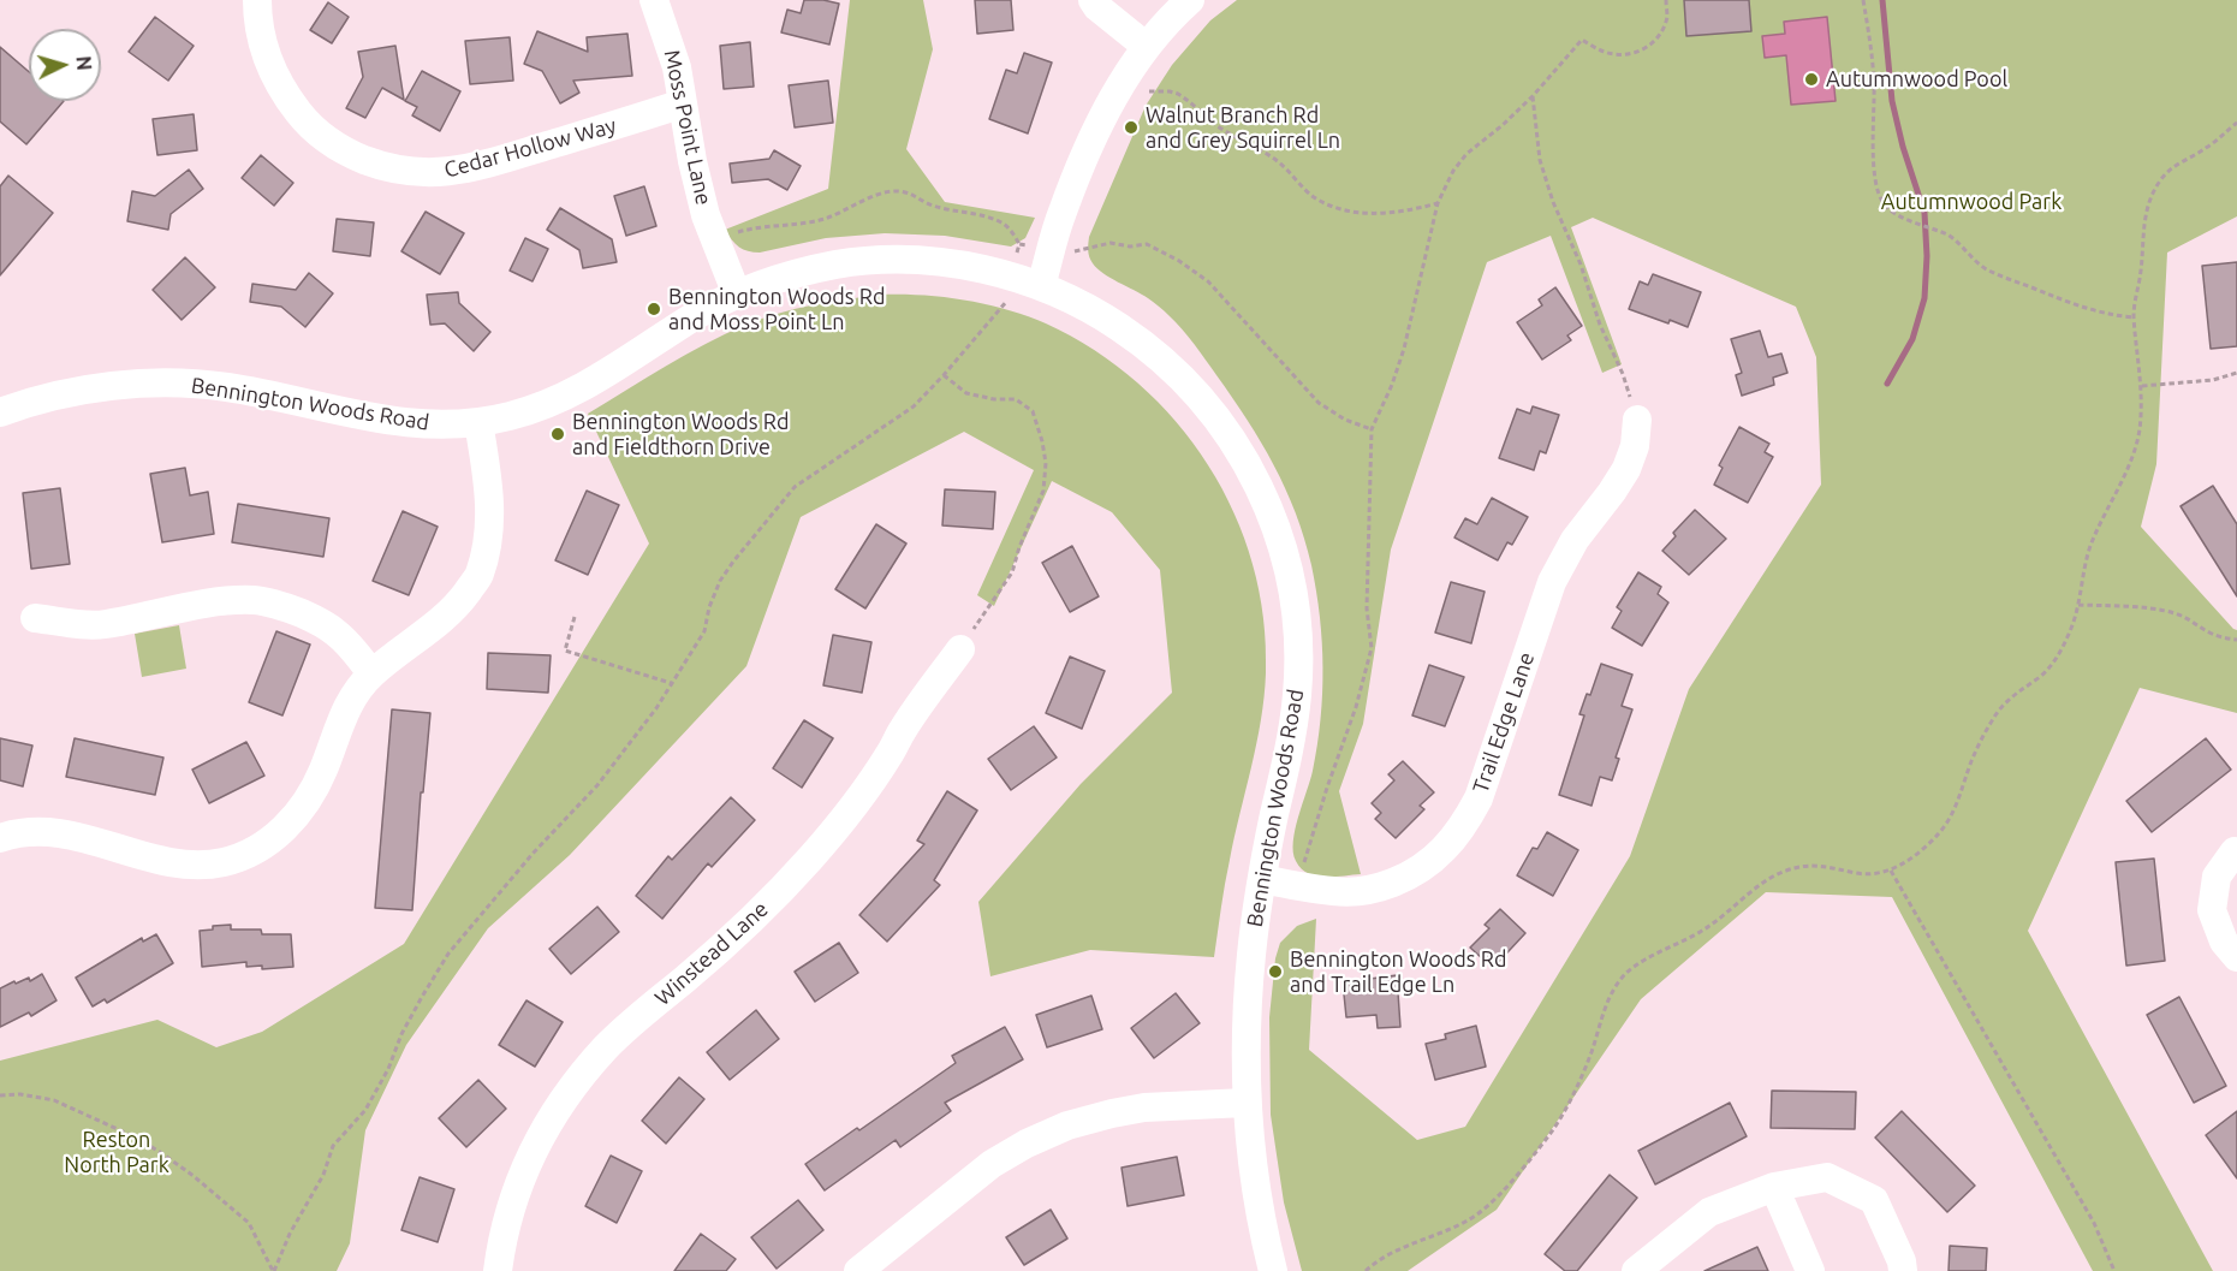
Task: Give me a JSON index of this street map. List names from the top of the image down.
{
  "streets": {
    "street": [
      "Moss Point Lane",
      "Cedar Hollow Way",
      "Bennington Woods Road",
      "Trail Edge Lane",
      "Winstead Lane"
    ]
  },
  "crossings": [
    ["Moss Point Lane", "Cedar Hollow Way"],
    ["Moss Point Lane", "Bennington Woods Road"],
    ["Bennington Woods Road", "Trail Edge Lane"]
  ],
  "parks": ["Autumnwood Park", "Reston North Park"],
  "places": [
    "Autumnwood Pool",
    "Walnut Branch Rd and Grey Squirrel Ln",
    "Bennington Woods Rd and Moss Point Ln",
    "Bennington Woods Rd and Fieldthorn Drive",
    "Bennington Woods Rd and Trail Edge Ln"
  ],
  "north": "right"
}
